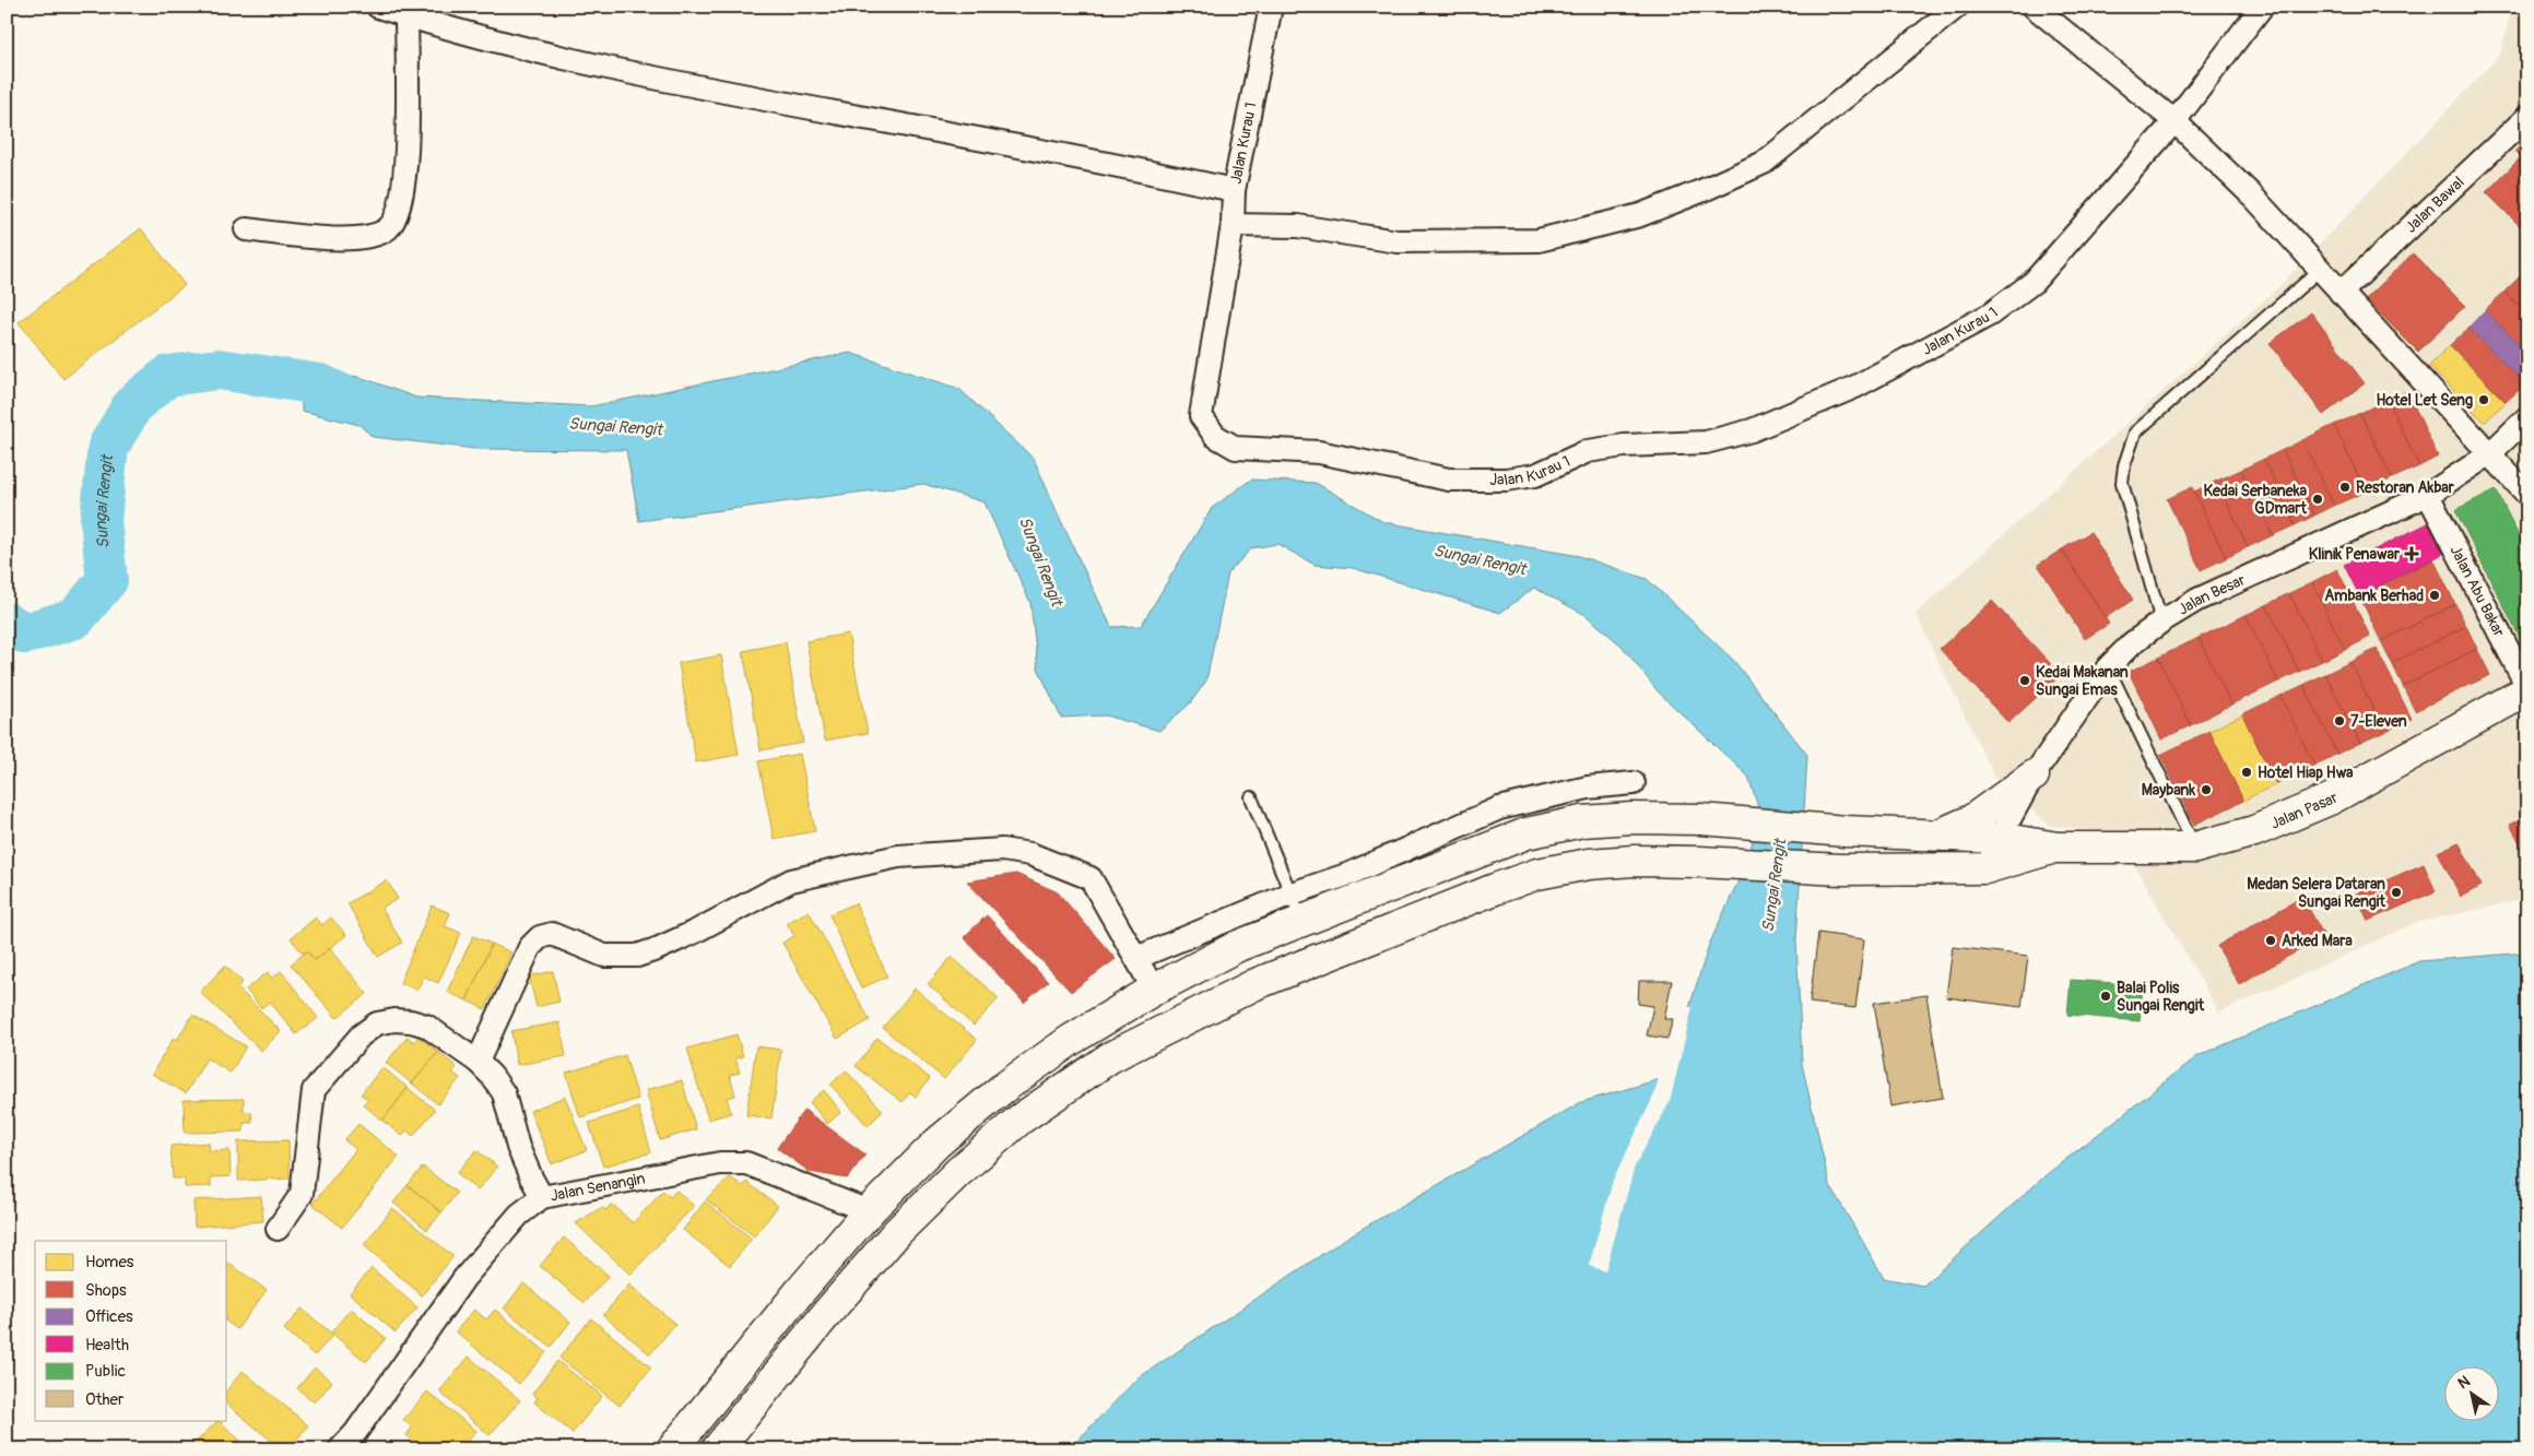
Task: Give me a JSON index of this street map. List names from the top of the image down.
{
  "streets": {
    "main road": ["Jalan Pasar"],
    "street": [
      "Jalan Kurau 1",
      "Jalan Bawal",
      "Jalan Abu Bakar",
      "Jalan Besar",
      "Jalan Senangin"
    ]
  },
  "crossings": [
    ["Jalan Abu Bakar", "Jalan Besar"],
    ["Jalan Abu Bakar", "Jalan Pasar"]
  ],
  "water": ["Sungai Rengit"],
  "places": {
    "other": [
      "Hotel Let Seng",
      "Restoran Akbar",
      "Kedai Serbaneka GDmart",
      "Ambank Berhad",
      "Kedai Makanan Sungai Emas",
      "7-Eleven",
      "Hotel Hiap Hwa",
      "Maybank",
      "Medan Selera Dataran Sungai Rengit",
      "Arked Mara",
      "Balai Polis Sungai Rengit"
    ],
    "health": ["Klinik Penawar"]
  },
  "legend": [
    "Homes",
    "Shops",
    "Offices",
    "Health",
    "Public",
    "Other"
  ],
  "north": "top left"
}
